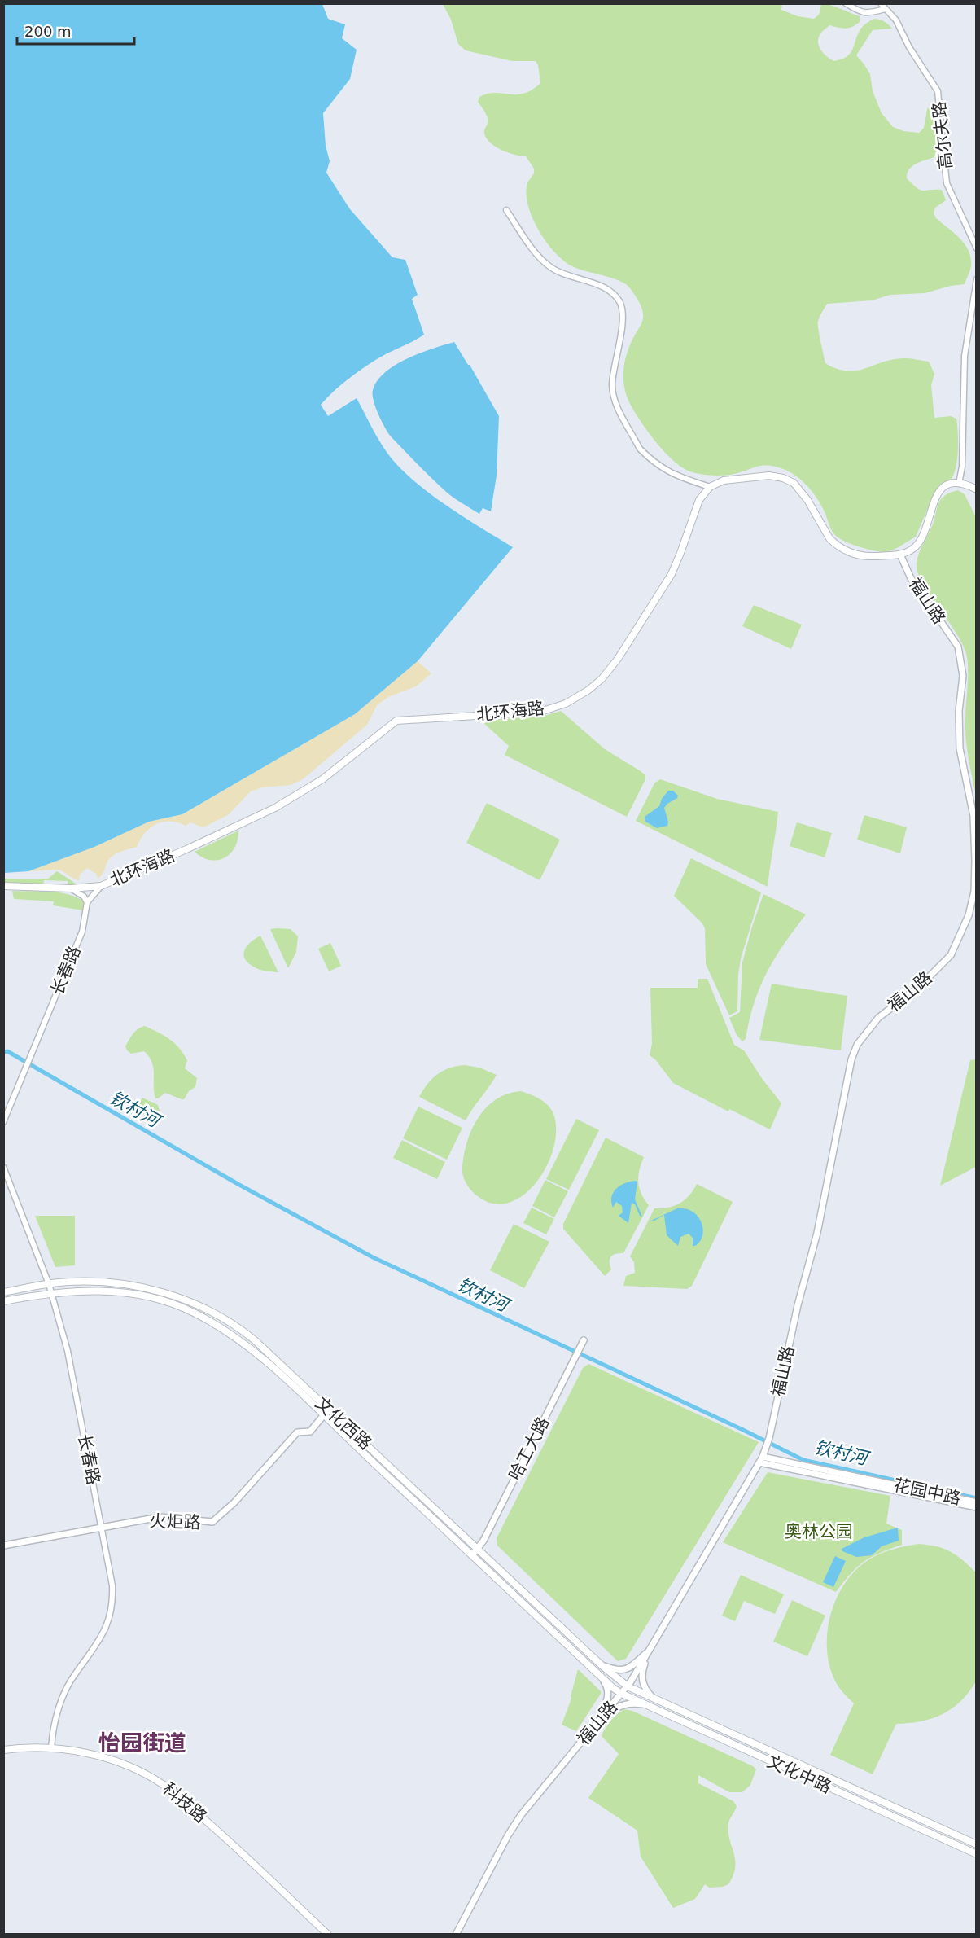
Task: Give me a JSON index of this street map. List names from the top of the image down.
{
  "streets": {
    "main road": [
      "福山路",
      "北环海路",
      "文化西路",
      "哈工大路",
      "花园中路",
      "火炬路",
      "文化中路",
      "科技路"
    ],
    "street": ["高尔夫路", "长春路"]
  },
  "crossings": [
    ["福山路", "文化西路"],
    ["福山路", "花园中路"],
    ["福山路", "文化中路"],
    ["长春路", "文化西路"],
    ["长春路", "火炬路"],
    ["长春路", "科技路"],
    ["文化西路", "哈工大路"],
    ["文化西路", "火炬路"],
    ["文化西路", "文化中路"]
  ],
  "districts": ["怡园街道"],
  "water": ["钦村河"],
  "parks": ["奥林公园"],
  "scale_bar": "200 m"
}
